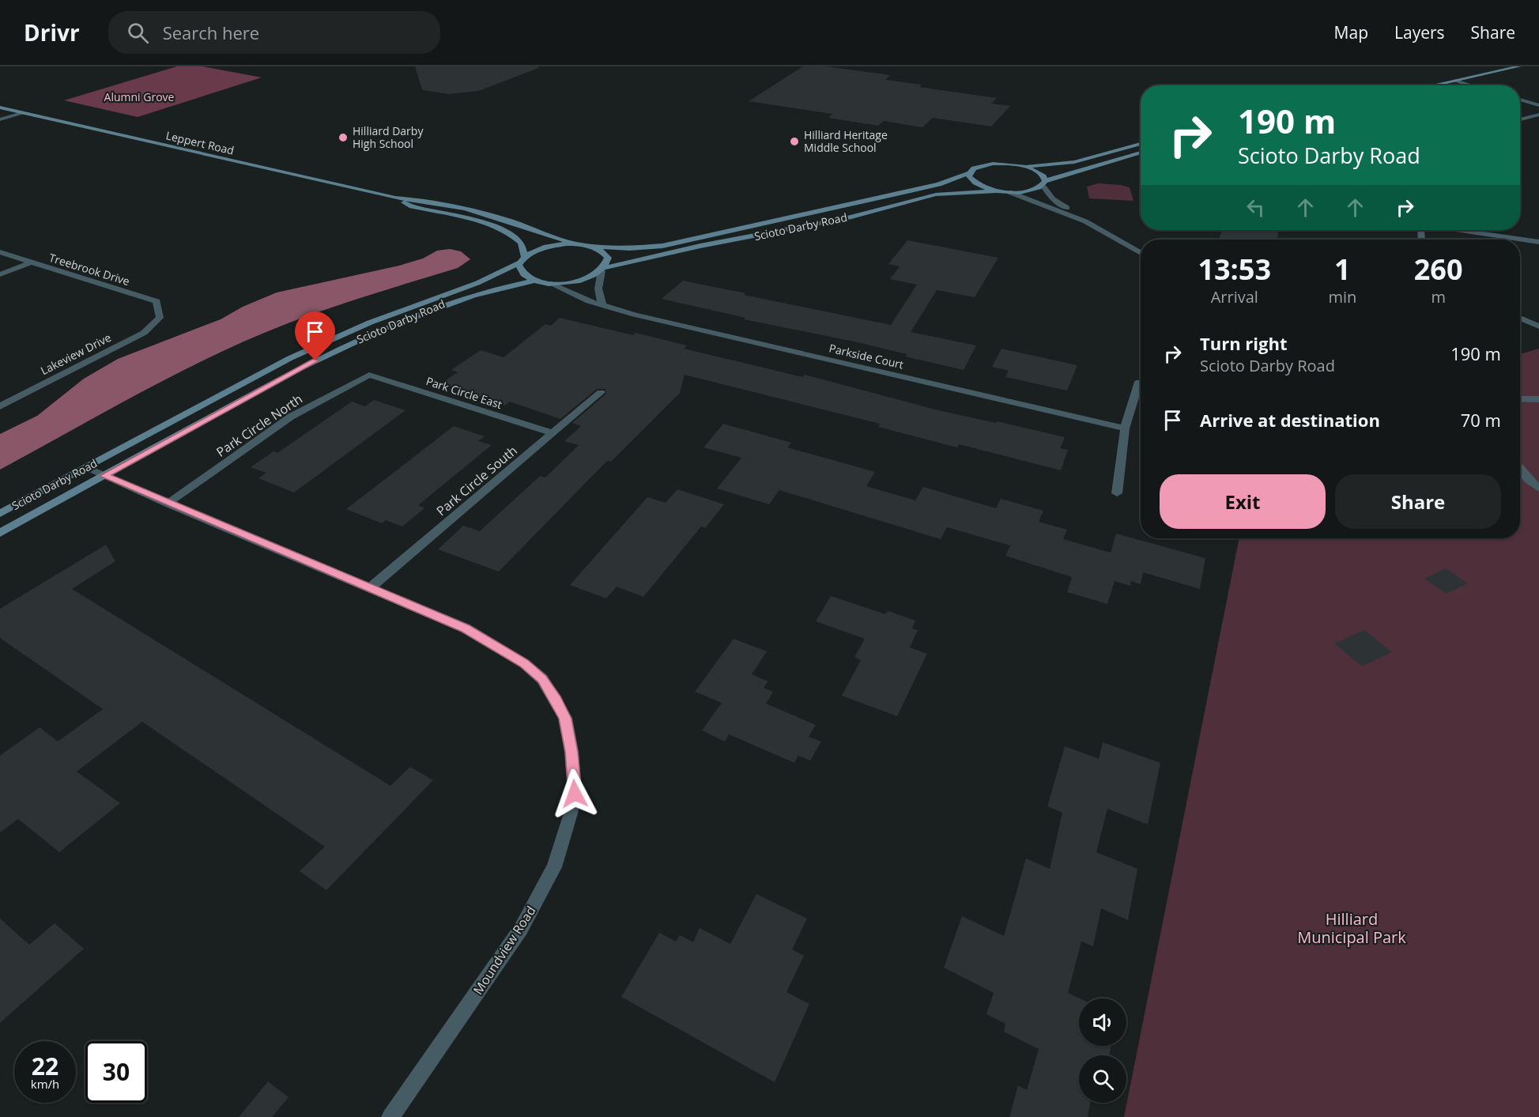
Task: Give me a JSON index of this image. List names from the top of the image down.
{
  "streets": {
    "main road": ["Leppert Road", "Scioto Darby Road"],
    "street": [
      "Treebrook Drive",
      "Lakeview Drive",
      "Parkside Court",
      "Park Circle East",
      "Park Circle North",
      "Park Circle South",
      "Moundview Road"
    ]
  },
  "crossings": [
    ["Leppert Road", "Scioto Darby Road"],
    ["Scioto Darby Road", "Parkside Court"],
    ["Scioto Darby Road", "Moundview Road"],
    ["Treebrook Drive", "Lakeview Drive"],
    ["Park Circle East", "Park Circle North"],
    ["Park Circle East", "Park Circle South"],
    ["Park Circle North", "Moundview Road"],
    ["Park Circle South", "Moundview Road"]
  ],
  "parks": ["Alumni Grove", "Hilliard Municipal Park"],
  "places": ["Hilliard Darby High School", "Hilliard Heritage Middle School"],
  "page": {
    "header": "Drivr",
    "search": "Search here",
    "nav": ["Map", "Layers", "Share"],
    "turn": ["190 m", "Scioto Darby Road"],
    "eta": [
      "13:53",
      "Arrival",
      "1",
      "min",
      "260",
      "m"
    ],
    "list": [
      {
        "name": "Turn right",
        "note": "Scioto Darby Road",
        "value": "190 m"
      },
      {
        "name": "Arrive at destination",
        "value": "70 m"
      }
    ],
    "buttons": ["Exit", "Share"],
    "speed": "22 km/h",
    "limit": "30"
  }
}
